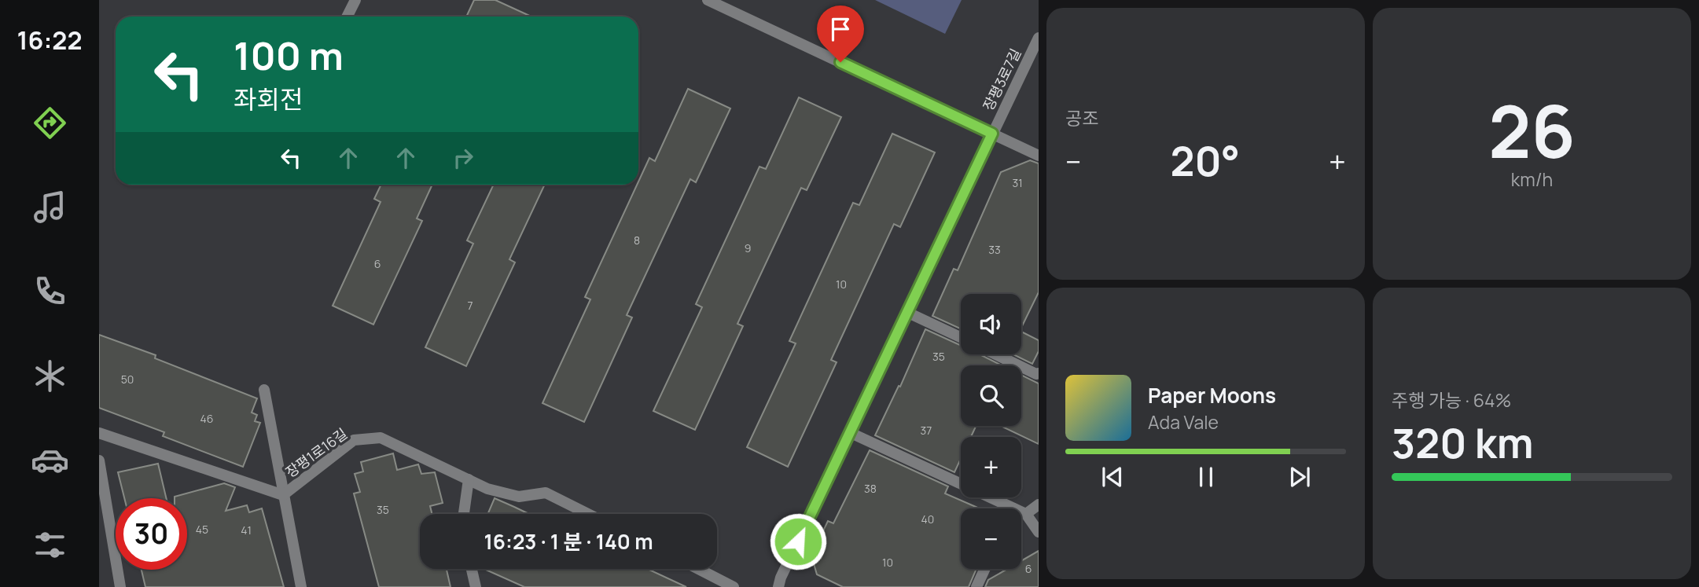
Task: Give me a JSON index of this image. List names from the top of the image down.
{
  "streets": {
    "street": ["장평3로7길", "장평1로16길"]
  },
  "house_numbers": [
    "31",
    "8",
    "9",
    "33",
    "6",
    "10",
    "7",
    "35",
    "50",
    "46",
    "37",
    "38",
    "35",
    "40",
    "45",
    "41",
    "10",
    "6"
  ],
  "page": {
    "tabs": "16:22",
    "tile": [
      "공조",
      ["26", "km/h"],
      ["주행 가능 · 64%", "320 km"]
    ],
    "turn": ["100 m", "좌회전"],
    "heat": ["−", "20°", "+"],
    "map_buttons": ["+", "−"],
    "song": ["Paper Moons", "Ada Vale"],
    "limit": "30",
    "trip": "16:23 · 1 분 · 140 m"
  }
}
